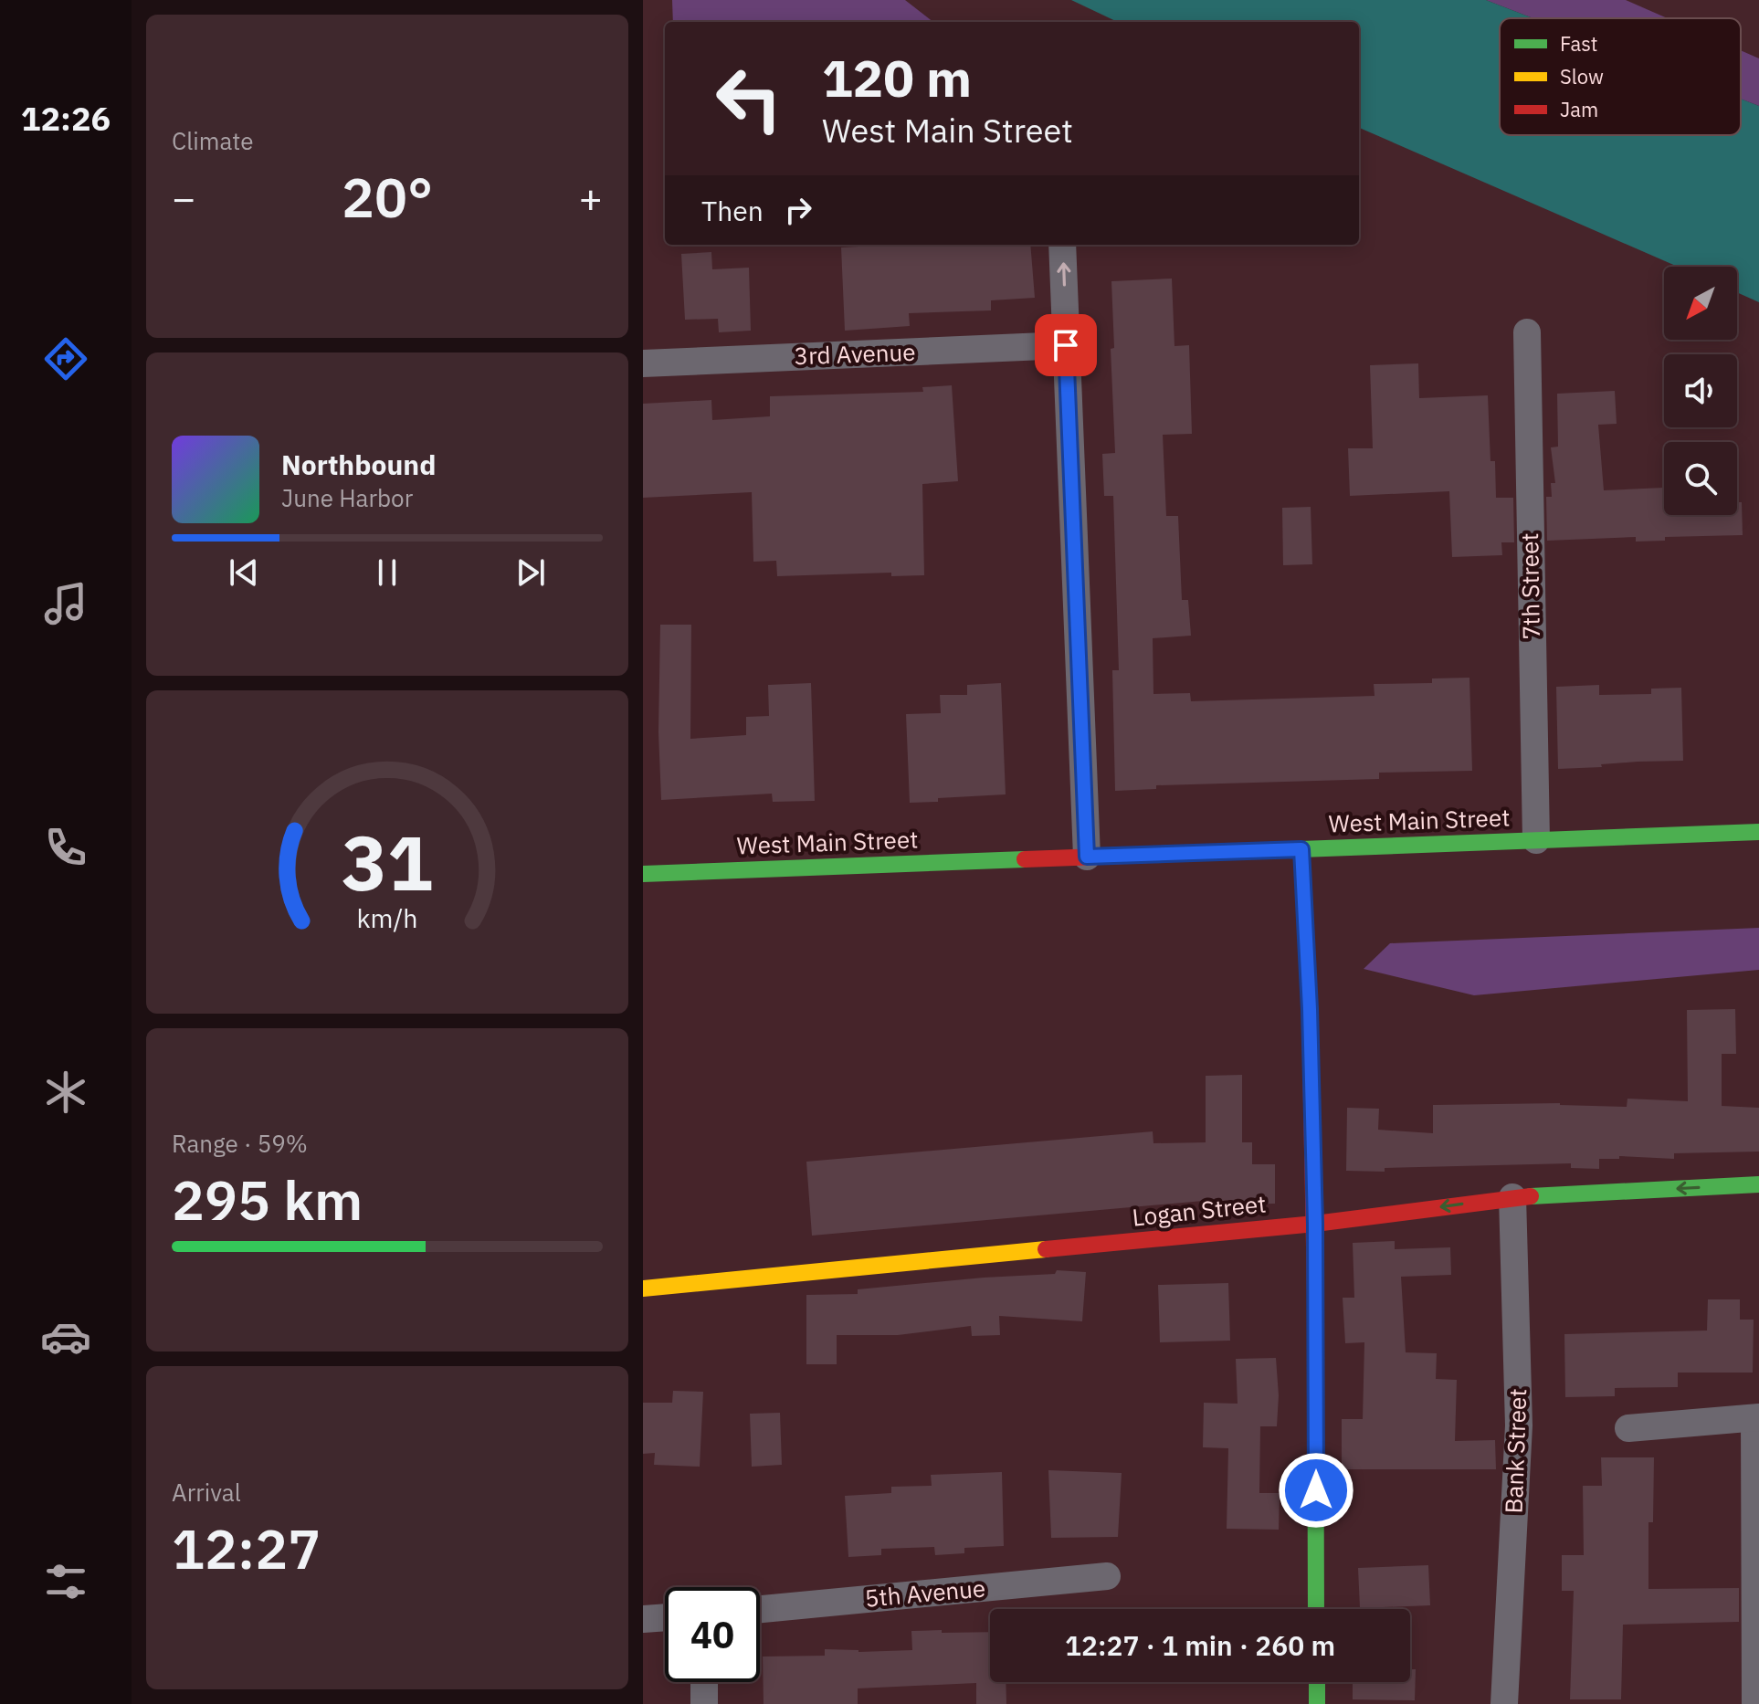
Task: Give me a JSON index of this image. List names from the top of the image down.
{
  "streets": {
    "street": [
      "3rd Avenue",
      "7th Street",
      "West Main Street",
      "Logan Street",
      "Bank Street",
      "5th Avenue"
    ]
  },
  "crossings": [
    ["7th Street", "West Main Street"],
    ["Logan Street", "Bank Street"]
  ],
  "one_way": ["Logan Street"],
  "legend": ["Fast", "Slow", "Jam"],
  "north": "bottom left",
  "page": {
    "tabs": "12:26",
    "tile": [
      "Climate",
      ["Range · 59%", "295 km"],
      ["Arrival", "12:27"]
    ],
    "turn": ["120 m", "West Main Street"],
    "heat": ["−", "20°", "+"],
    "then": "Then",
    "song": ["Northbound", "June Harbor"],
    "limit": "40",
    "trip": "12:27 · 1 min · 260 m",
    "gauge": ["31", "km/h"]
  }
}
